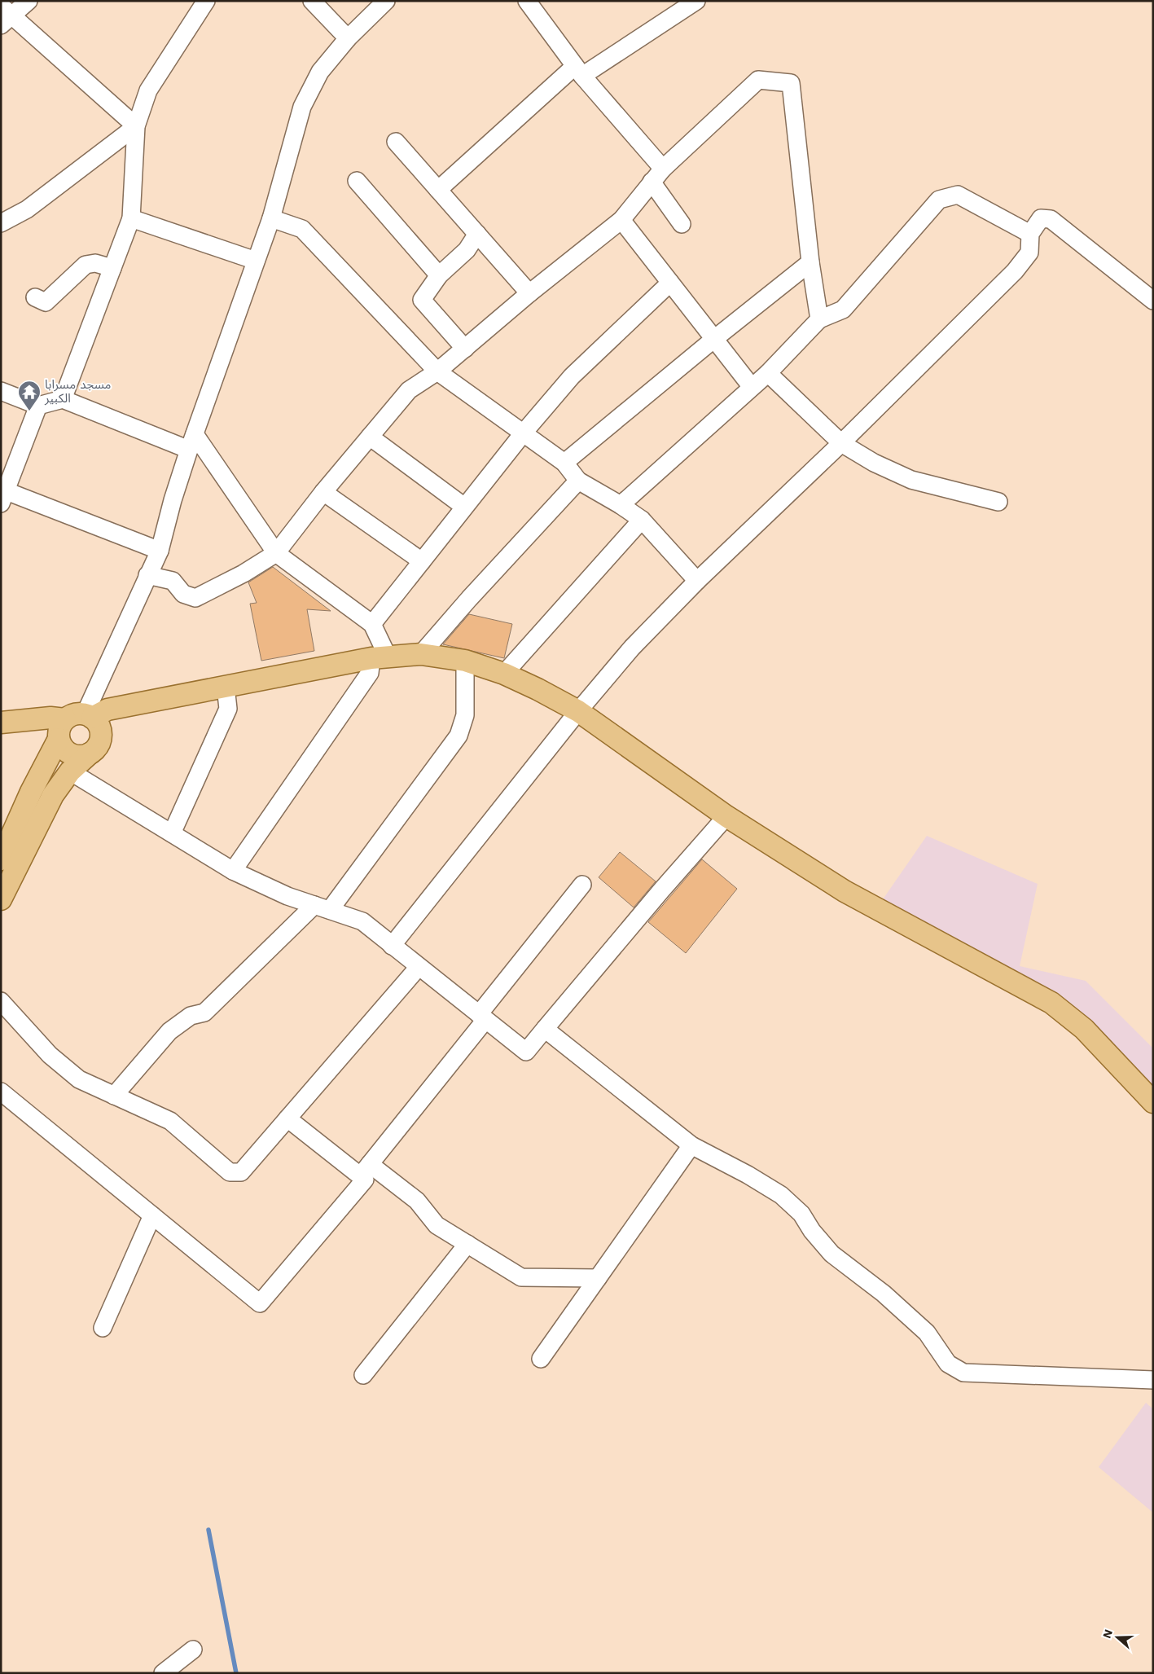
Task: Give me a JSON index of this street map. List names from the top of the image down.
{
  "places": {
    "temple": ["مسجد مسرابا الكبير"]
  },
  "north": "left"
}
